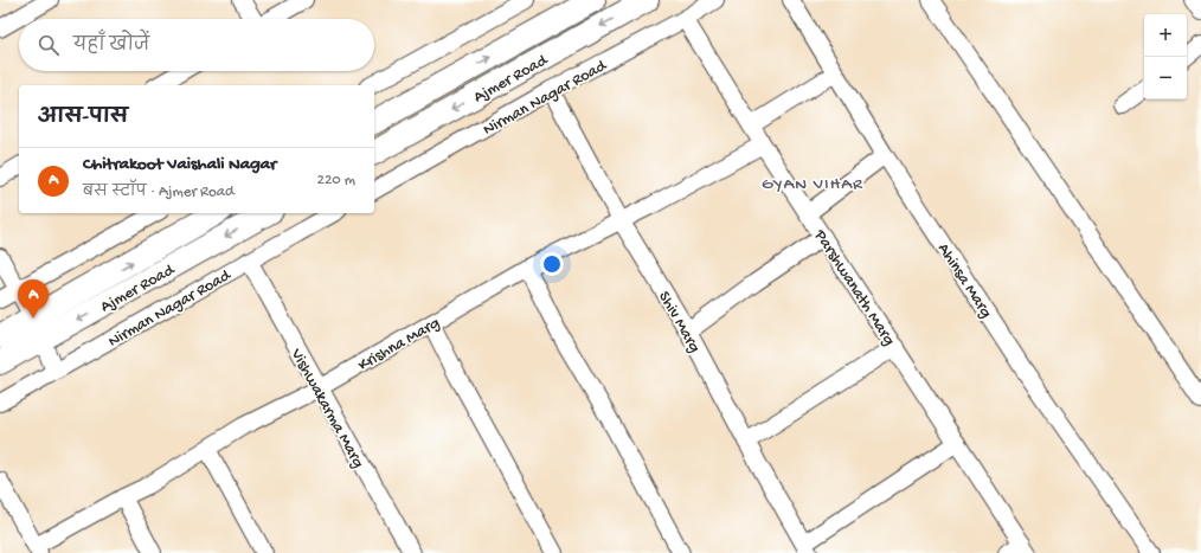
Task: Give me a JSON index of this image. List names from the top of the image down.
{
  "streets": {
    "highway": ["Ajmer Road"],
    "street": [
      "Nirman Nagar Road",
      "Ahinsa Marg",
      "Parshwanath Marg",
      "Shiv Marg",
      "Krishna Marg",
      "Vishwakarma Marg"
    ]
  },
  "crossings": [
    ["Nirman Nagar Road", "Parshwanath Marg"],
    ["Nirman Nagar Road", "Shiv Marg"],
    ["Nirman Nagar Road", "Vishwakarma Marg"],
    ["Parshwanath Marg", "Krishna Marg"],
    ["Shiv Marg", "Krishna Marg"],
    ["Krishna Marg", "Vishwakarma Marg"]
  ],
  "districts": ["GYAN VIHAR"],
  "page": {
    "map_buttons": ["+", "−"],
    "search": "यहाँ खोजें",
    "heading": "आस-पास",
    "list": [
      {
        "mark": "A",
        "name": "Chitrakoot Vaishali Nagar",
        "note": "बस स्टॉप · Ajmer Road",
        "value": "220 m"
      }
    ],
    "pins": "A"
  }
}
